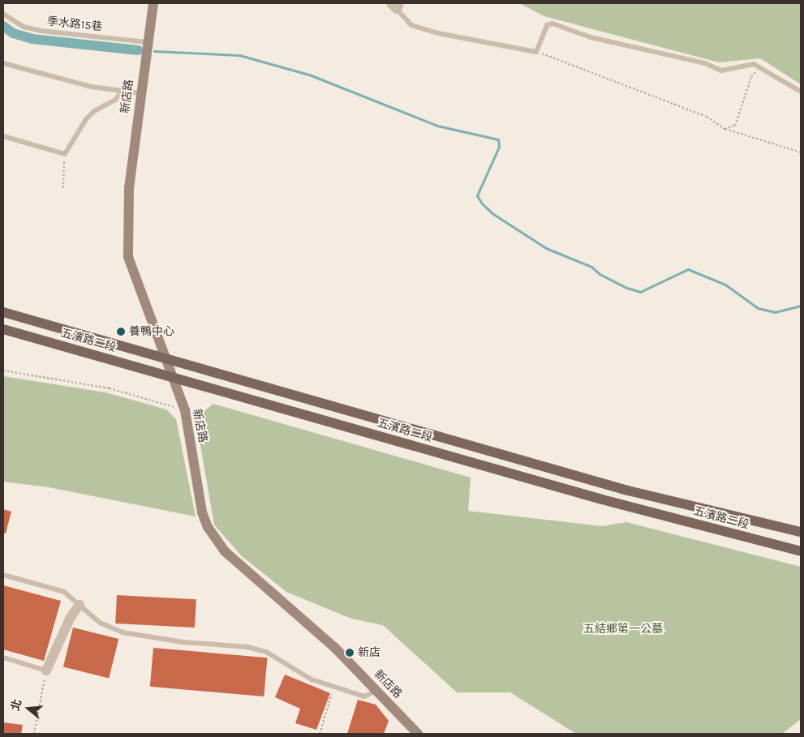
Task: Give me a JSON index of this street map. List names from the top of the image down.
{
  "streets": {
    "main road": ["五濱路二段"],
    "street": ["新店路"],
    "lane": ["季水路15巷"]
  },
  "crossings": [
    ["季水路15巷", "新店路"],
    ["新店路", "五濱路二段"]
  ],
  "parks": ["五結鄉第一公墓"],
  "places": ["養鴨中心", "新店"],
  "north": "left"
}
